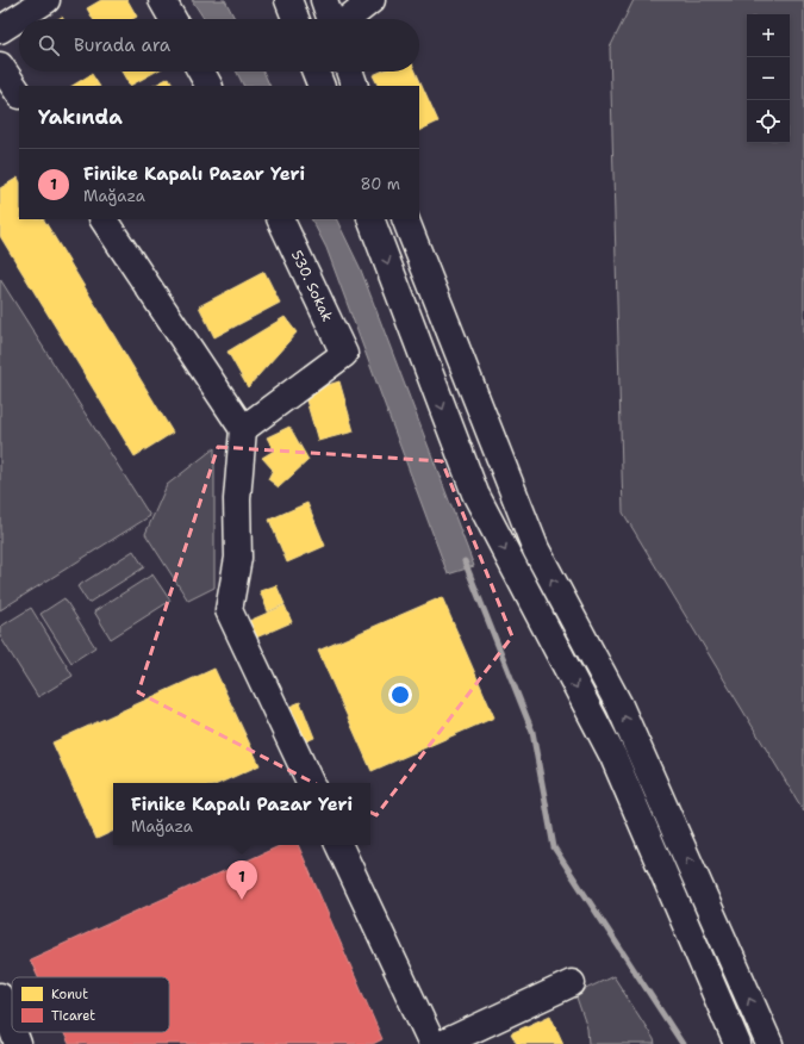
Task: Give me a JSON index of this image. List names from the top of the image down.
{
  "streets": {
    "street": ["530. Sokak"]
  },
  "legend": ["Konut", "Ticaret"],
  "page": {
    "map_buttons": ["+", "−"],
    "search": "Burada ara",
    "heading": "Yakında",
    "list": [
      {
        "mark": "1",
        "name": "Finike Kapalı Pazar Yeri",
        "note": "Mağaza",
        "value": "80 m"
      }
    ],
    "popup": ["Finike Kapalı Pazar Yeri", "Mağaza"],
    "pins": "1"
  }
}
